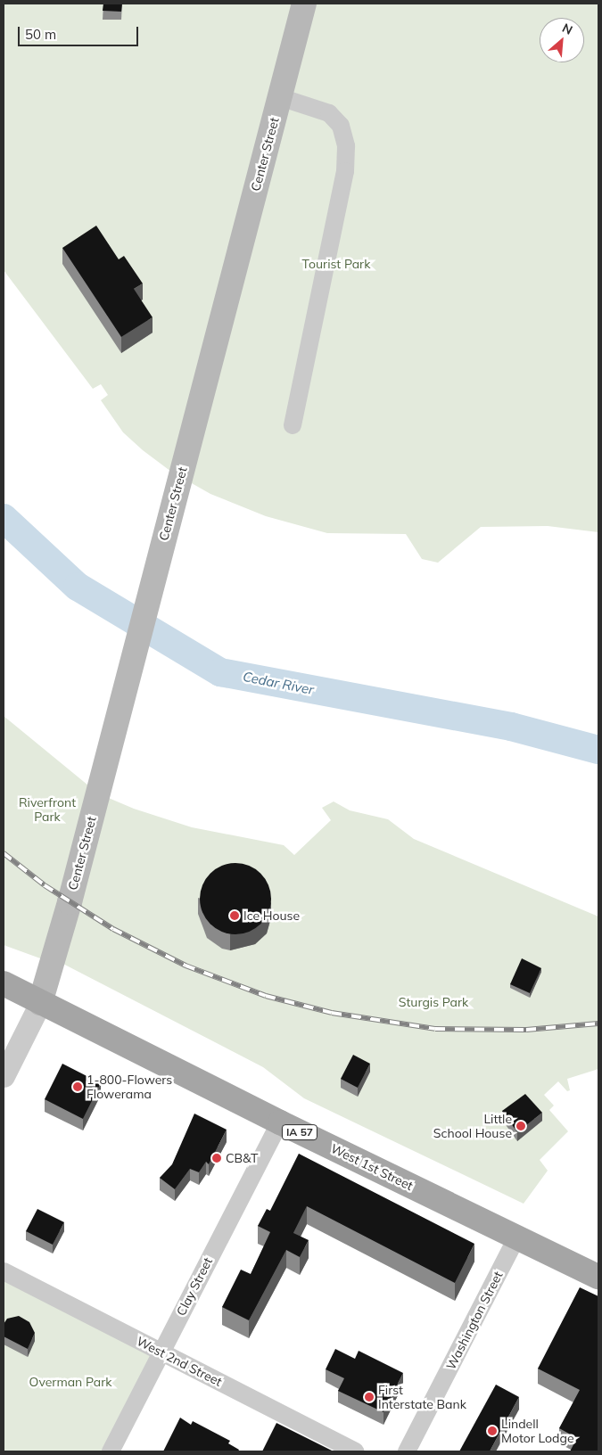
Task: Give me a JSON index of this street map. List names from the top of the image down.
{
  "streets": {
    "main road": ["Center Street", "IA 57", "West 1st Street"],
    "street": ["Clay Street", "Washington Street", "West 2nd Street"]
  },
  "crossings": [
    ["Center Street", "West 1st Street"],
    ["West 1st Street", "Clay Street"],
    ["West 1st Street", "Washington Street"],
    ["Clay Street", "West 2nd Street"]
  ],
  "water": ["Cedar River"],
  "parks": [
    "Tourist Park",
    "Riverfront Park",
    "Sturgis Park",
    "Overman Park"
  ],
  "places": [
    "Ice House",
    "1-800-Flowers Flowerama",
    "Little School House",
    "CB&T",
    "First Interstate Bank",
    "Lindell Motor Lodge"
  ],
  "scale_bar": "50 m",
  "north": "top right"
}
